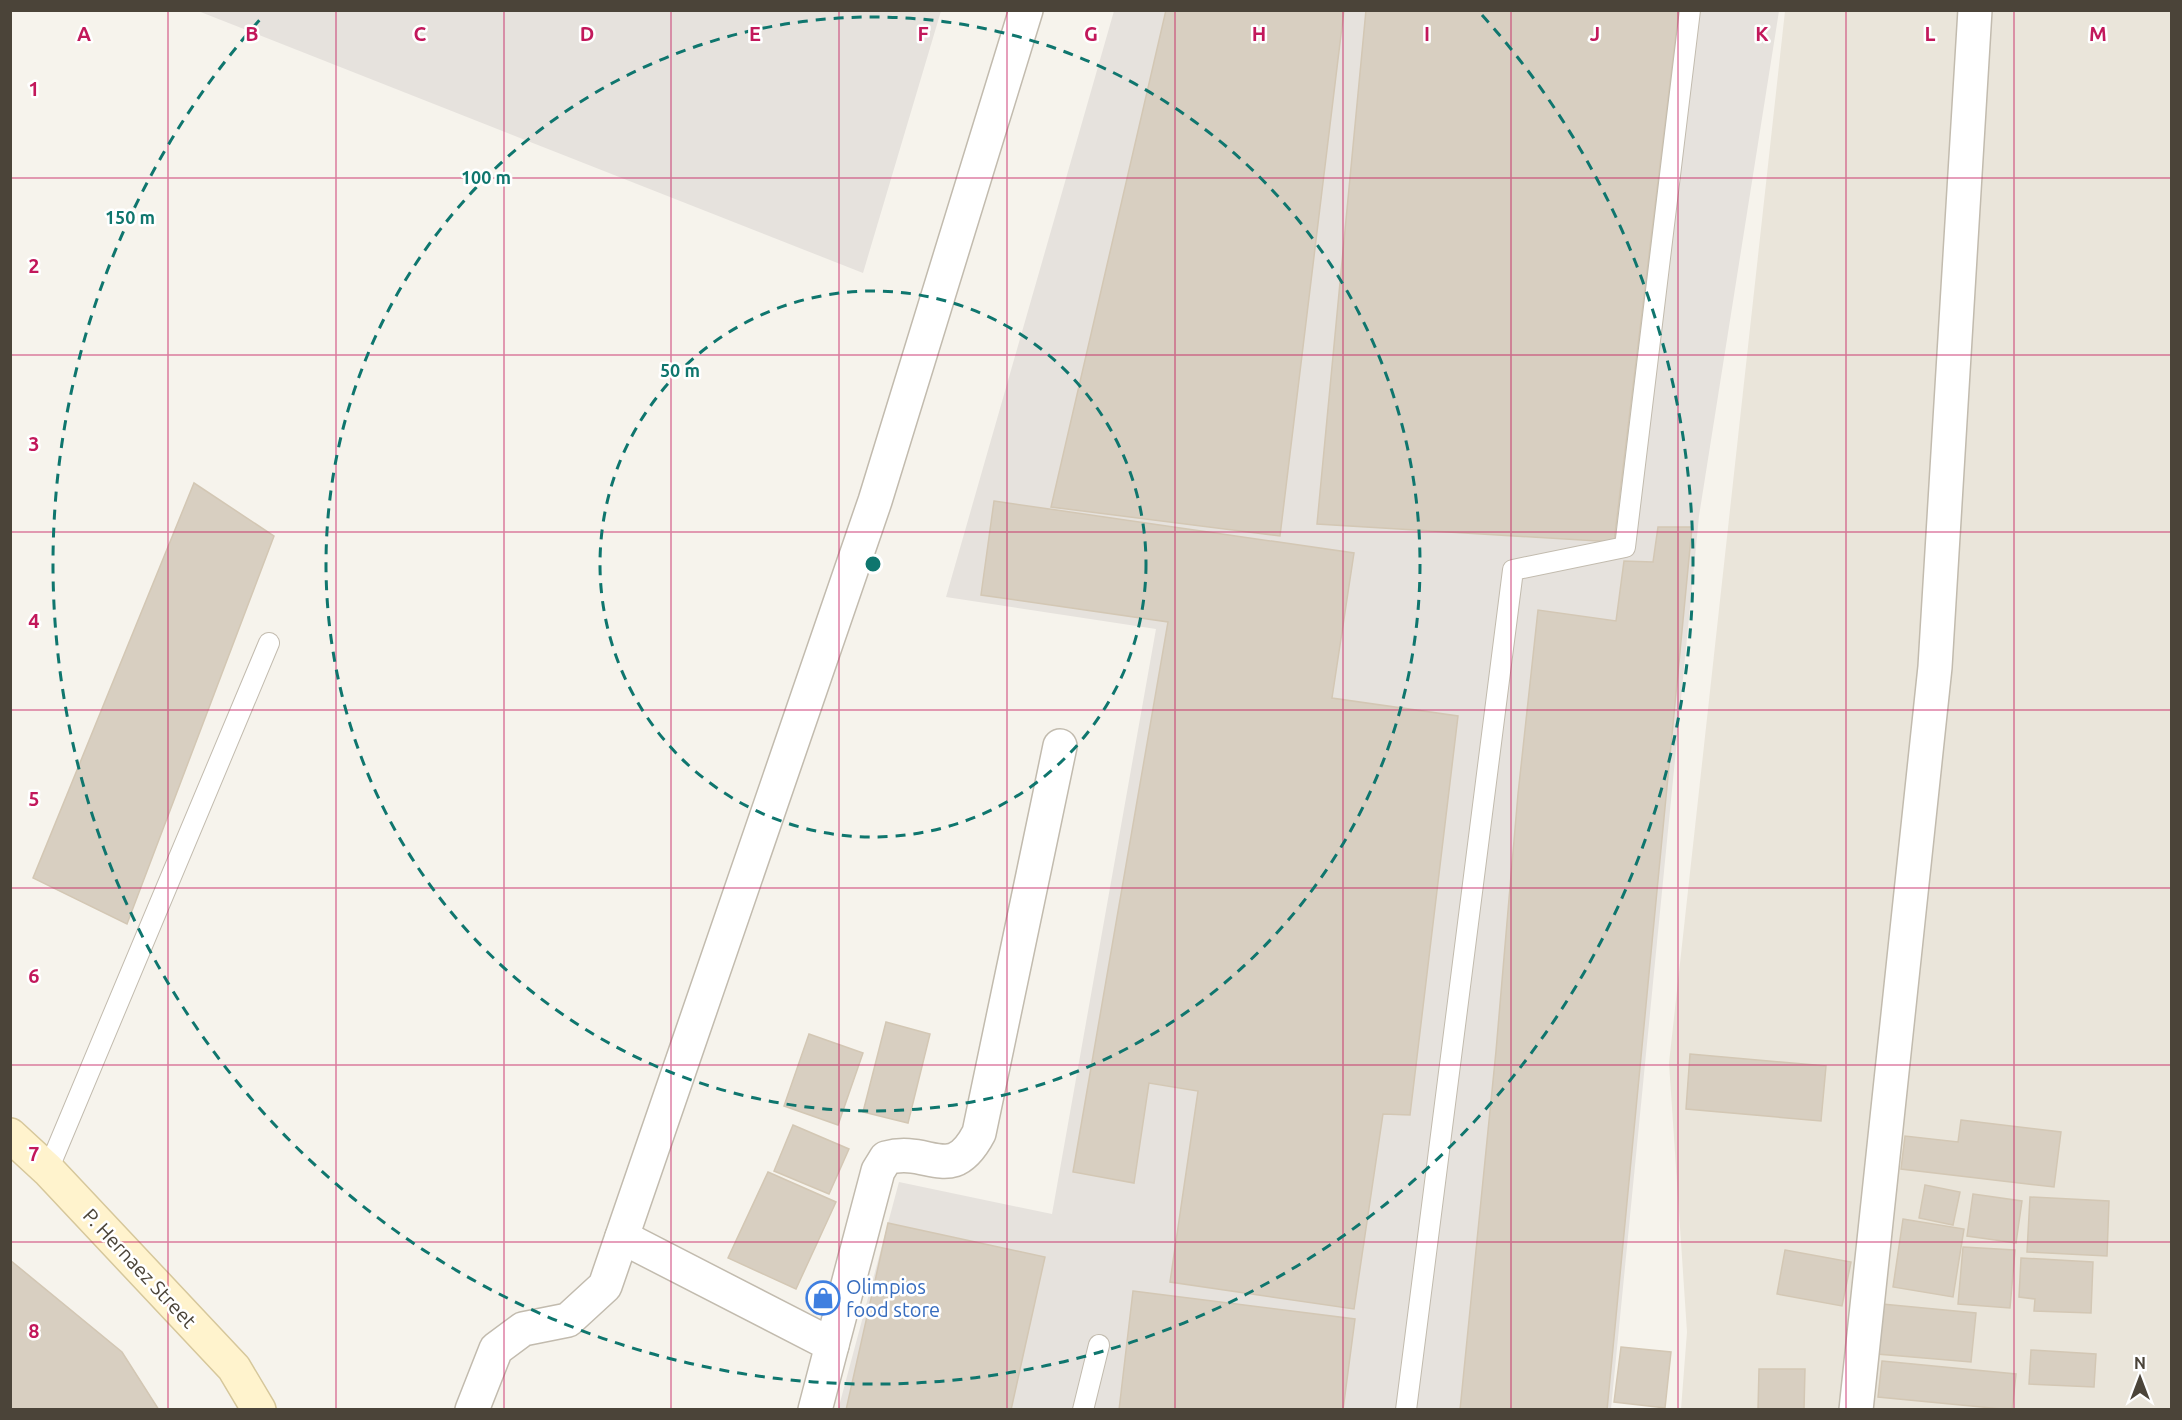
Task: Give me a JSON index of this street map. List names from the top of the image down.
{
  "streets": {
    "main road": ["P. Hernaez Street"]
  },
  "places": {
    "shop": ["Olimpios food store"]
  },
  "north": "top",
  "grid": {
    "columns": [
      "A",
      "B",
      "C",
      "D",
      "E",
      "F",
      "G",
      "H",
      "I",
      "J",
      "K",
      "L",
      "M"
    ],
    "rows": [
      "1",
      "2",
      "3",
      "4",
      "5",
      "6",
      "7",
      "8"
    ]
  },
  "rings": ["100 m", "150 m", "50 m"]
}
